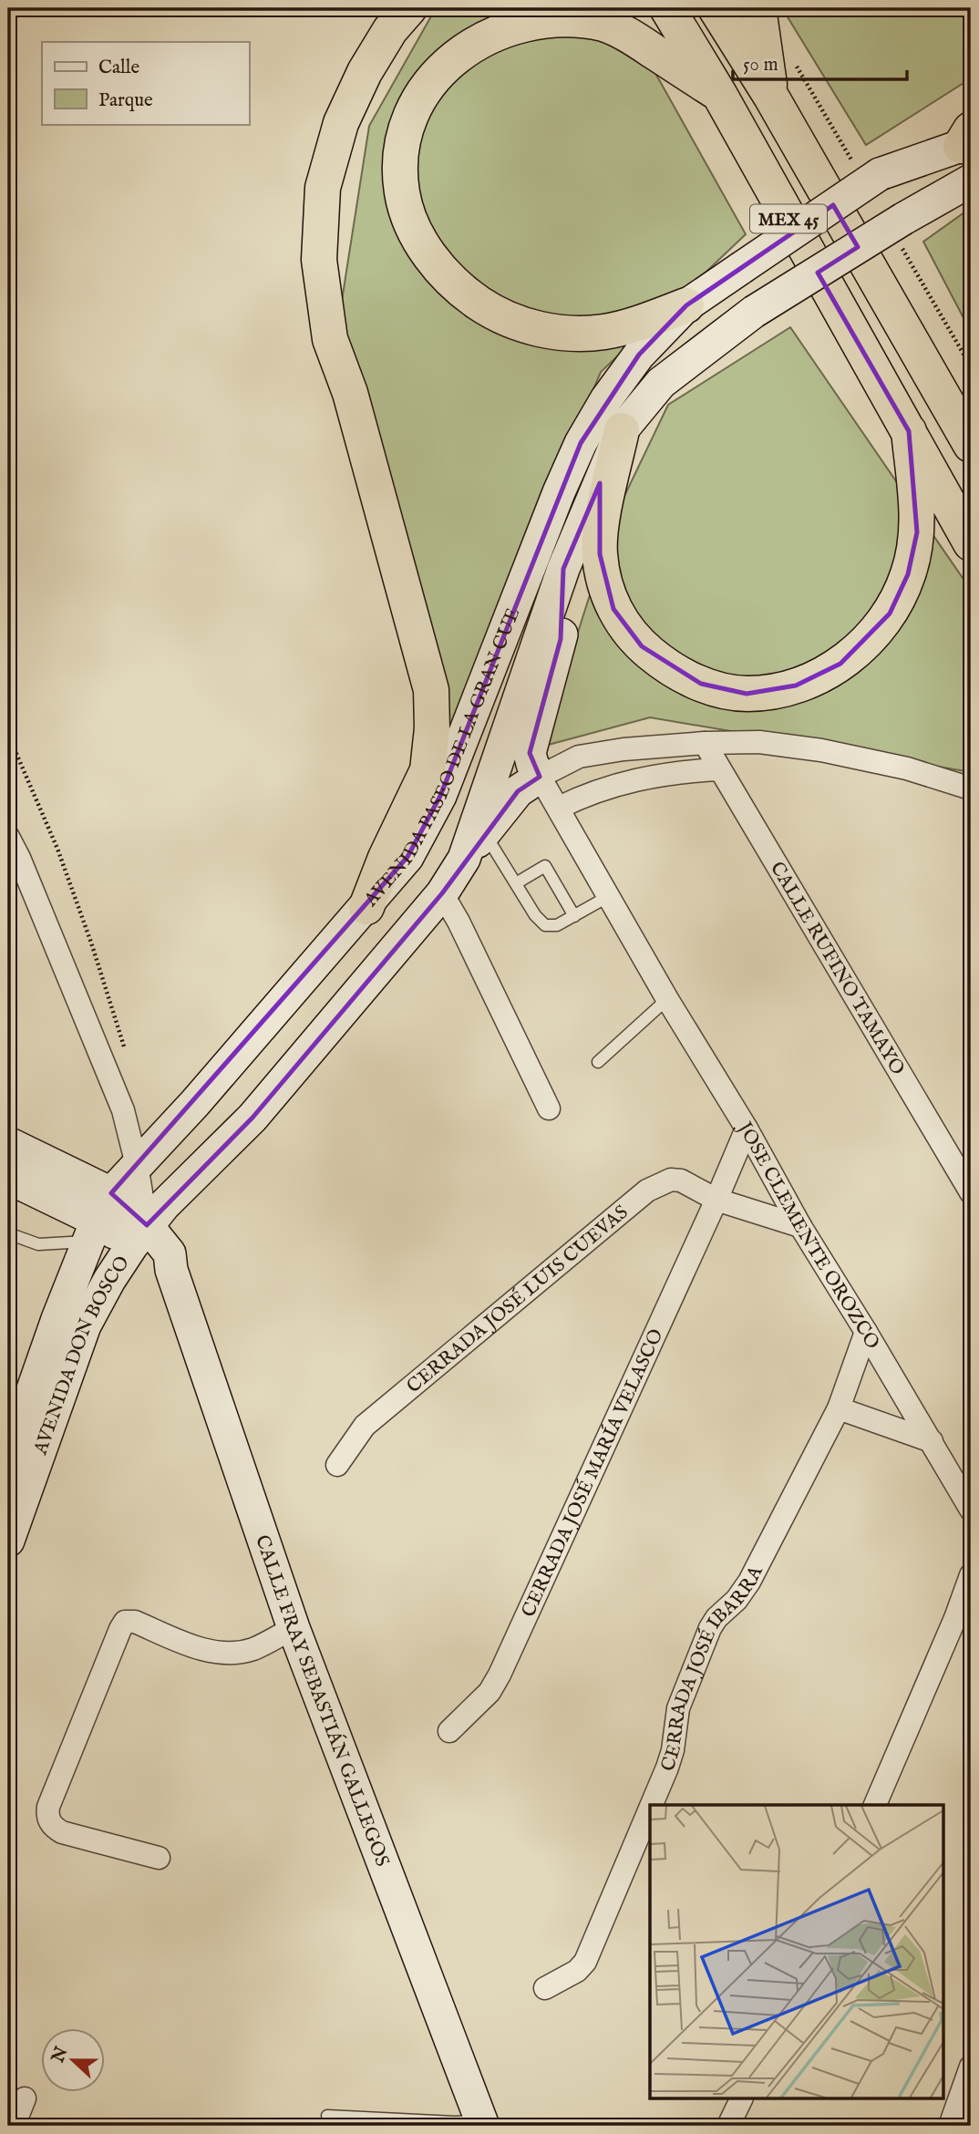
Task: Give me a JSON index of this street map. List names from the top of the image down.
{
  "streets": {
    "highway": ["MEX 45"],
    "main road": ["AVENIDA PASEO DE LA GRAN CUE", "AVENIDA DON BOSCO", "CALLE FRAY SEBASTIÁN GALLEGOS"],
    "street": [
      "CALLE RUFINO TAMAYO",
      "JOSE CLEMENTE OROZCO",
      "CERRADA JOSÉ LUIS CUEVAS",
      "CERRADA JOSÉ MARÍA VELASCO",
      "CERRADA JOSÉ IBARRA"
    ]
  },
  "crossings": [
    ["AVENIDA PASEO DE LA GRAN CUE", "AVENIDA DON BOSCO"],
    ["AVENIDA PASEO DE LA GRAN CUE", "CALLE FRAY SEBASTIÁN GALLEGOS"],
    ["JOSE CLEMENTE OROZCO", "CERRADA JOSÉ MARÍA VELASCO"],
    ["JOSE CLEMENTE OROZCO", "CERRADA JOSÉ IBARRA"],
    ["CERRADA JOSÉ LUIS CUEVAS", "CERRADA JOSÉ MARÍA VELASCO"],
    ["AVENIDA DON BOSCO", "CALLE FRAY SEBASTIÁN GALLEGOS"]
  ],
  "legend": ["Calle", "Parque"],
  "scale_bar": "50 m",
  "north": "left"
}
